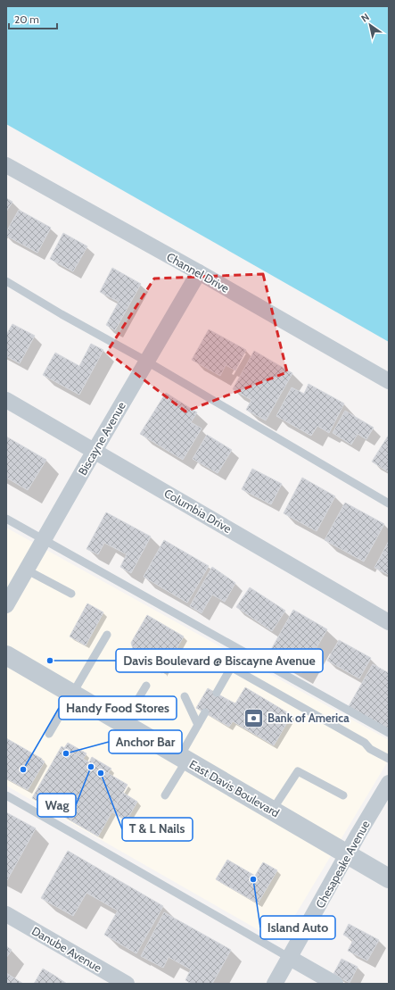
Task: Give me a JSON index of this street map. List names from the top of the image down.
{
  "streets": {
    "street": [
      "Channel Drive",
      "Biscayne Avenue",
      "Columbia Drive",
      "East Davis Boulevard",
      "Chesapeake Avenue",
      "Danube Avenue"
    ]
  },
  "crossings": [
    ["Channel Drive", "Biscayne Avenue"],
    ["Biscayne Avenue", "Columbia Drive"],
    ["East Davis Boulevard", "Chesapeake Avenue"]
  ],
  "places": {
    "other": [
      "Davis Boulevard @ Biscayne Avenue",
      "Anchor Bar",
      "Wag",
      "Handy Food Stores",
      "T & L Nails",
      "Island Auto"
    ],
    "bank": ["Bank of America"]
  },
  "scale_bar": "20 m",
  "north": "top left"
}
